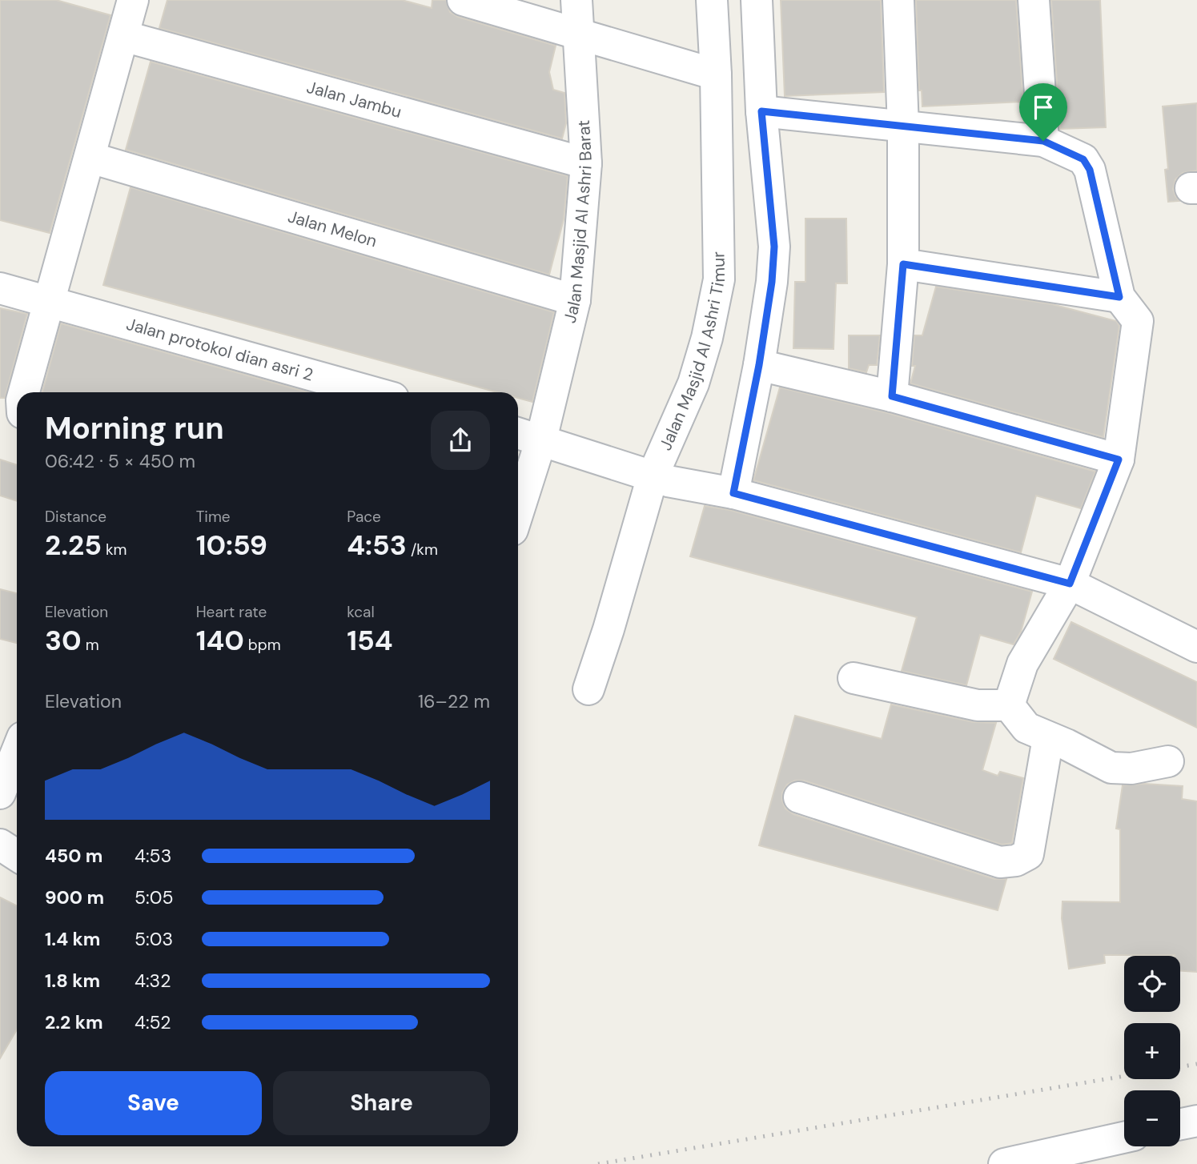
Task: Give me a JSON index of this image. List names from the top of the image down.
{
  "streets": {
    "street": [
      "Jalan Jambu",
      "Jalan Masjid Al Ashri Barat",
      "Jalan Melon",
      "Jalan protokol dian asri 2",
      "Jalan Masjid Al Ashri Timur"
    ]
  },
  "crossings": [
    ["Jalan Jambu", "Jalan Masjid Al Ashri Barat"],
    ["Jalan Masjid Al Ashri Barat", "Jalan Melon"]
  ],
  "page": {
    "heading": ["Morning run", "06:42 · 5 × 450 m"],
    "stats": [
      ["Distance", "2.25 km"],
      ["Time", "10:59"],
      ["Pace", "4:53 /km"],
      ["Elevation", "30 m"],
      ["Heart rate", "140 bpm"],
      ["kcal", "154"]
    ],
    "chart": ["Elevation", "16–22 m"],
    "list": [
      {
        "name": "450 m",
        "note": "4:53"
      },
      {
        "name": "900 m",
        "note": "5:05"
      },
      {
        "name": "1.4 km",
        "note": "5:03"
      },
      {
        "name": "1.8 km",
        "note": "4:32"
      },
      {
        "name": "2.2 km",
        "note": "4:52"
      }
    ],
    "map_buttons": ["+", "−"],
    "buttons": ["Save", "Share"]
  }
}
